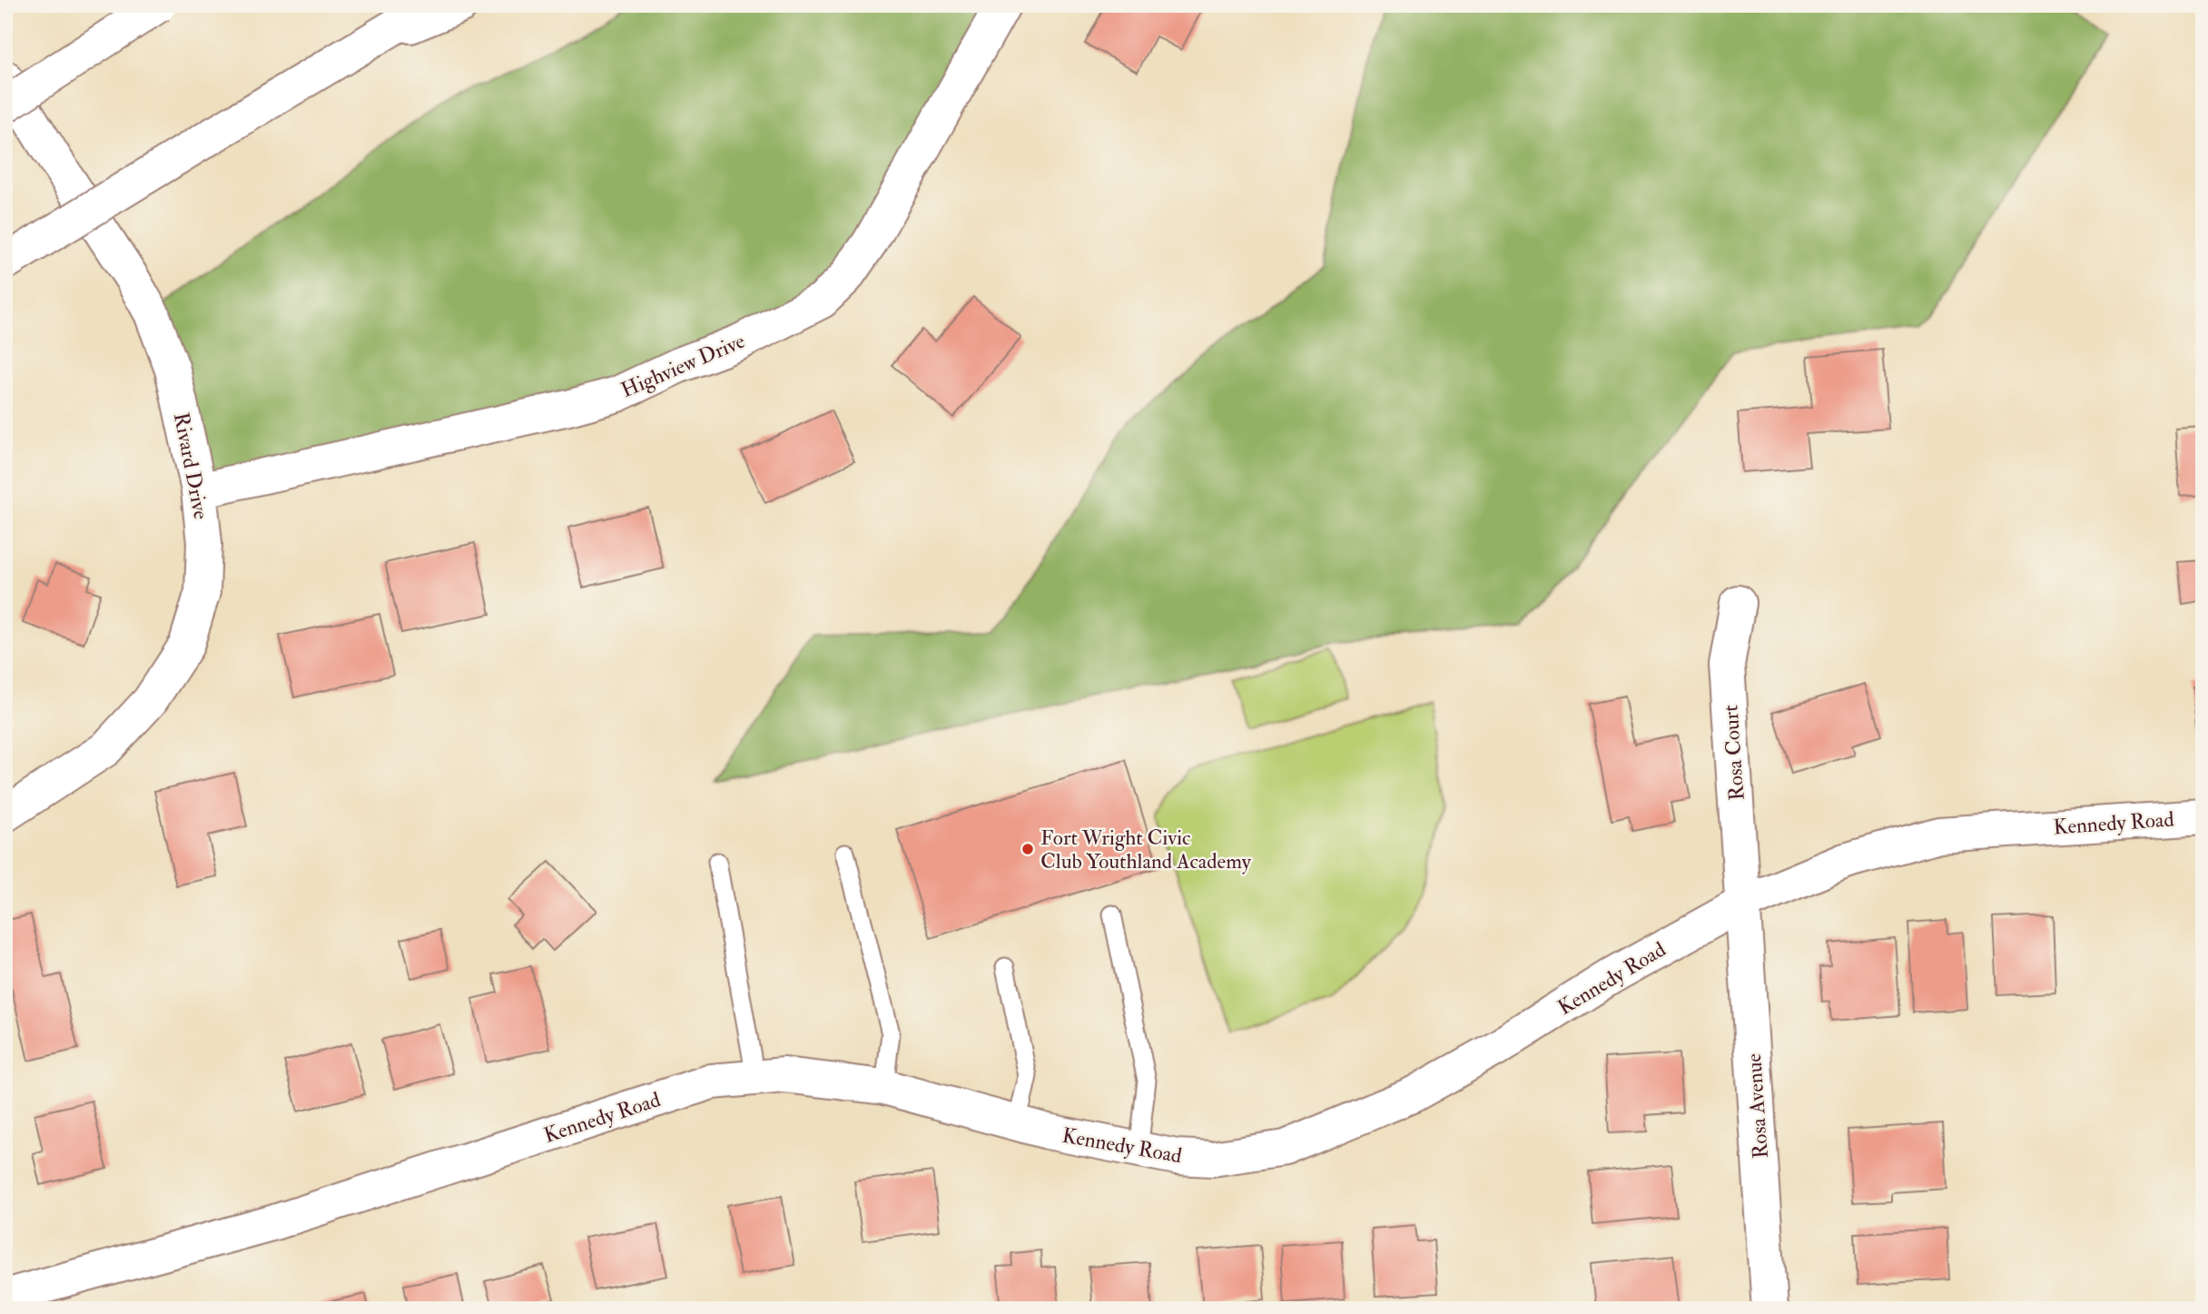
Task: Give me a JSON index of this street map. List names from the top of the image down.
{
  "streets": {
    "main road": [
      "Highview Drive",
      "Rivard Drive",
      "Rosa Court",
      "Kennedy Road",
      "Rosa Avenue"
    ]
  },
  "crossings": [
    ["Highview Drive", "Rivard Drive"],
    ["Rosa Court", "Kennedy Road"],
    ["Rosa Court", "Rosa Avenue"],
    ["Kennedy Road", "Rosa Avenue"]
  ],
  "places": ["Fort Wright Civic Club Youthland Academy"]
}
